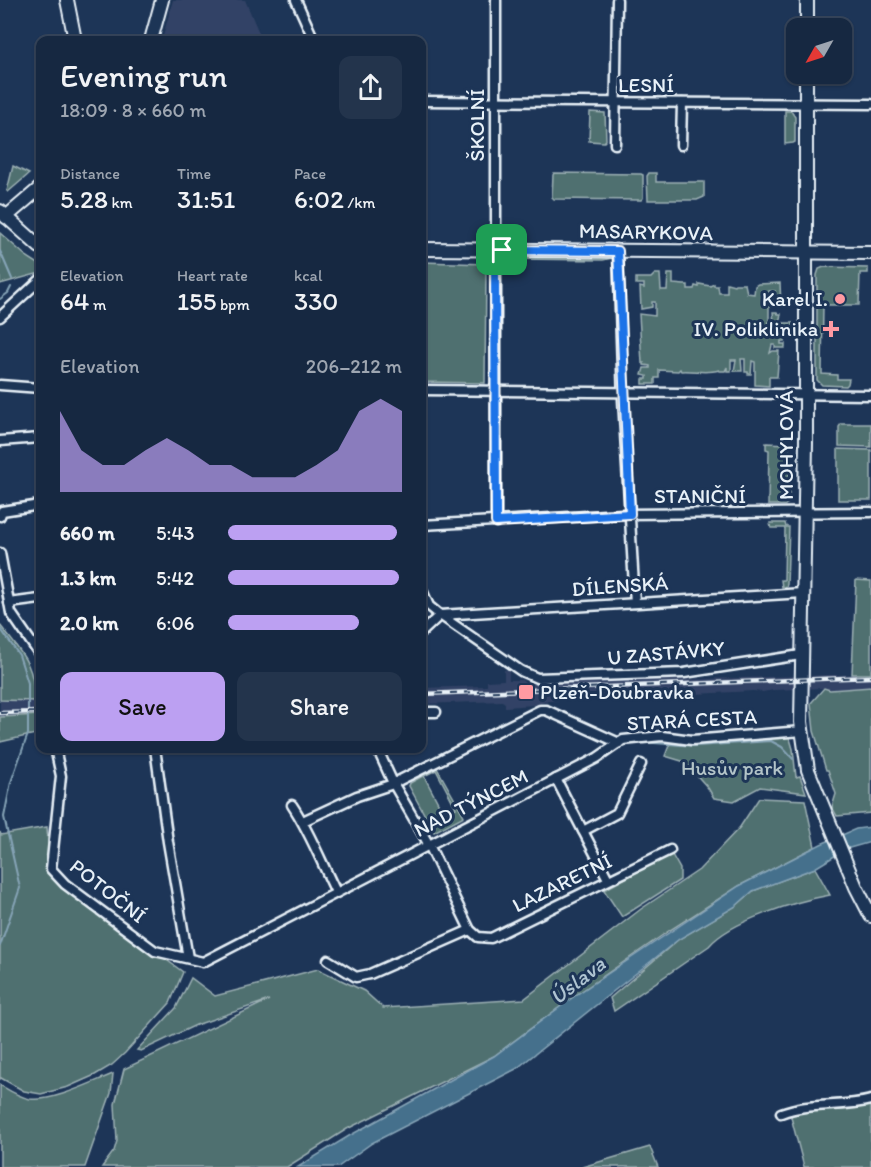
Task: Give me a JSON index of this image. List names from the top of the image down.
{
  "streets": {
    "main road": ["MASARYKOVA", "MOHYLOVÁ"],
    "street": [
      "LESNÍ",
      "ŠKOLNÍ",
      "STANIČNÍ",
      "DÍLENSKÁ",
      "U ZASTÁVKY",
      "STARÁ CESTA",
      "NAD TÝNCEM",
      "LAZARETNÍ",
      "POTOČNÍ"
    ]
  },
  "crossings": [
    ["LESNÍ", "ŠKOLNÍ"],
    ["LESNÍ", "MOHYLOVÁ"],
    ["ŠKOLNÍ", "MASARYKOVA"],
    ["ŠKOLNÍ", "STANIČNÍ"],
    ["MASARYKOVA", "MOHYLOVÁ"],
    ["MOHYLOVÁ", "STANIČNÍ"],
    ["MOHYLOVÁ", "DÍLENSKÁ"],
    ["MOHYLOVÁ", "U ZASTÁVKY"],
    ["MOHYLOVÁ", "STARÁ CESTA"],
    ["DÍLENSKÁ", "U ZASTÁVKY"],
    ["STARÁ CESTA", "NAD TÝNCEM"],
    ["NAD TÝNCEM", "POTOČNÍ"]
  ],
  "water": ["Úslava"],
  "parks": ["Husův park"],
  "places": {
    "other": ["Karel I."],
    "health": ["IV. Poliklinika"],
    "transit": ["Plzeň-Doubravka"]
  },
  "north": "bottom left",
  "page": {
    "heading": ["Evening run", "18:09 · 8 × 660 m"],
    "stats": [
      ["Distance", "5.28 km"],
      ["Time", "31:51"],
      ["Pace", "6:02 /km"],
      ["Elevation", "64 m"],
      ["Heart rate", "155 bpm"],
      ["kcal", "330"]
    ],
    "chart": ["Elevation", "206–212 m"],
    "list": [
      {
        "name": "660 m",
        "note": "5:43"
      },
      {
        "name": "1.3 km",
        "note": "5:42"
      },
      {
        "name": "2.0 km",
        "note": "6:06"
      }
    ],
    "buttons": ["Save", "Share"]
  }
}
